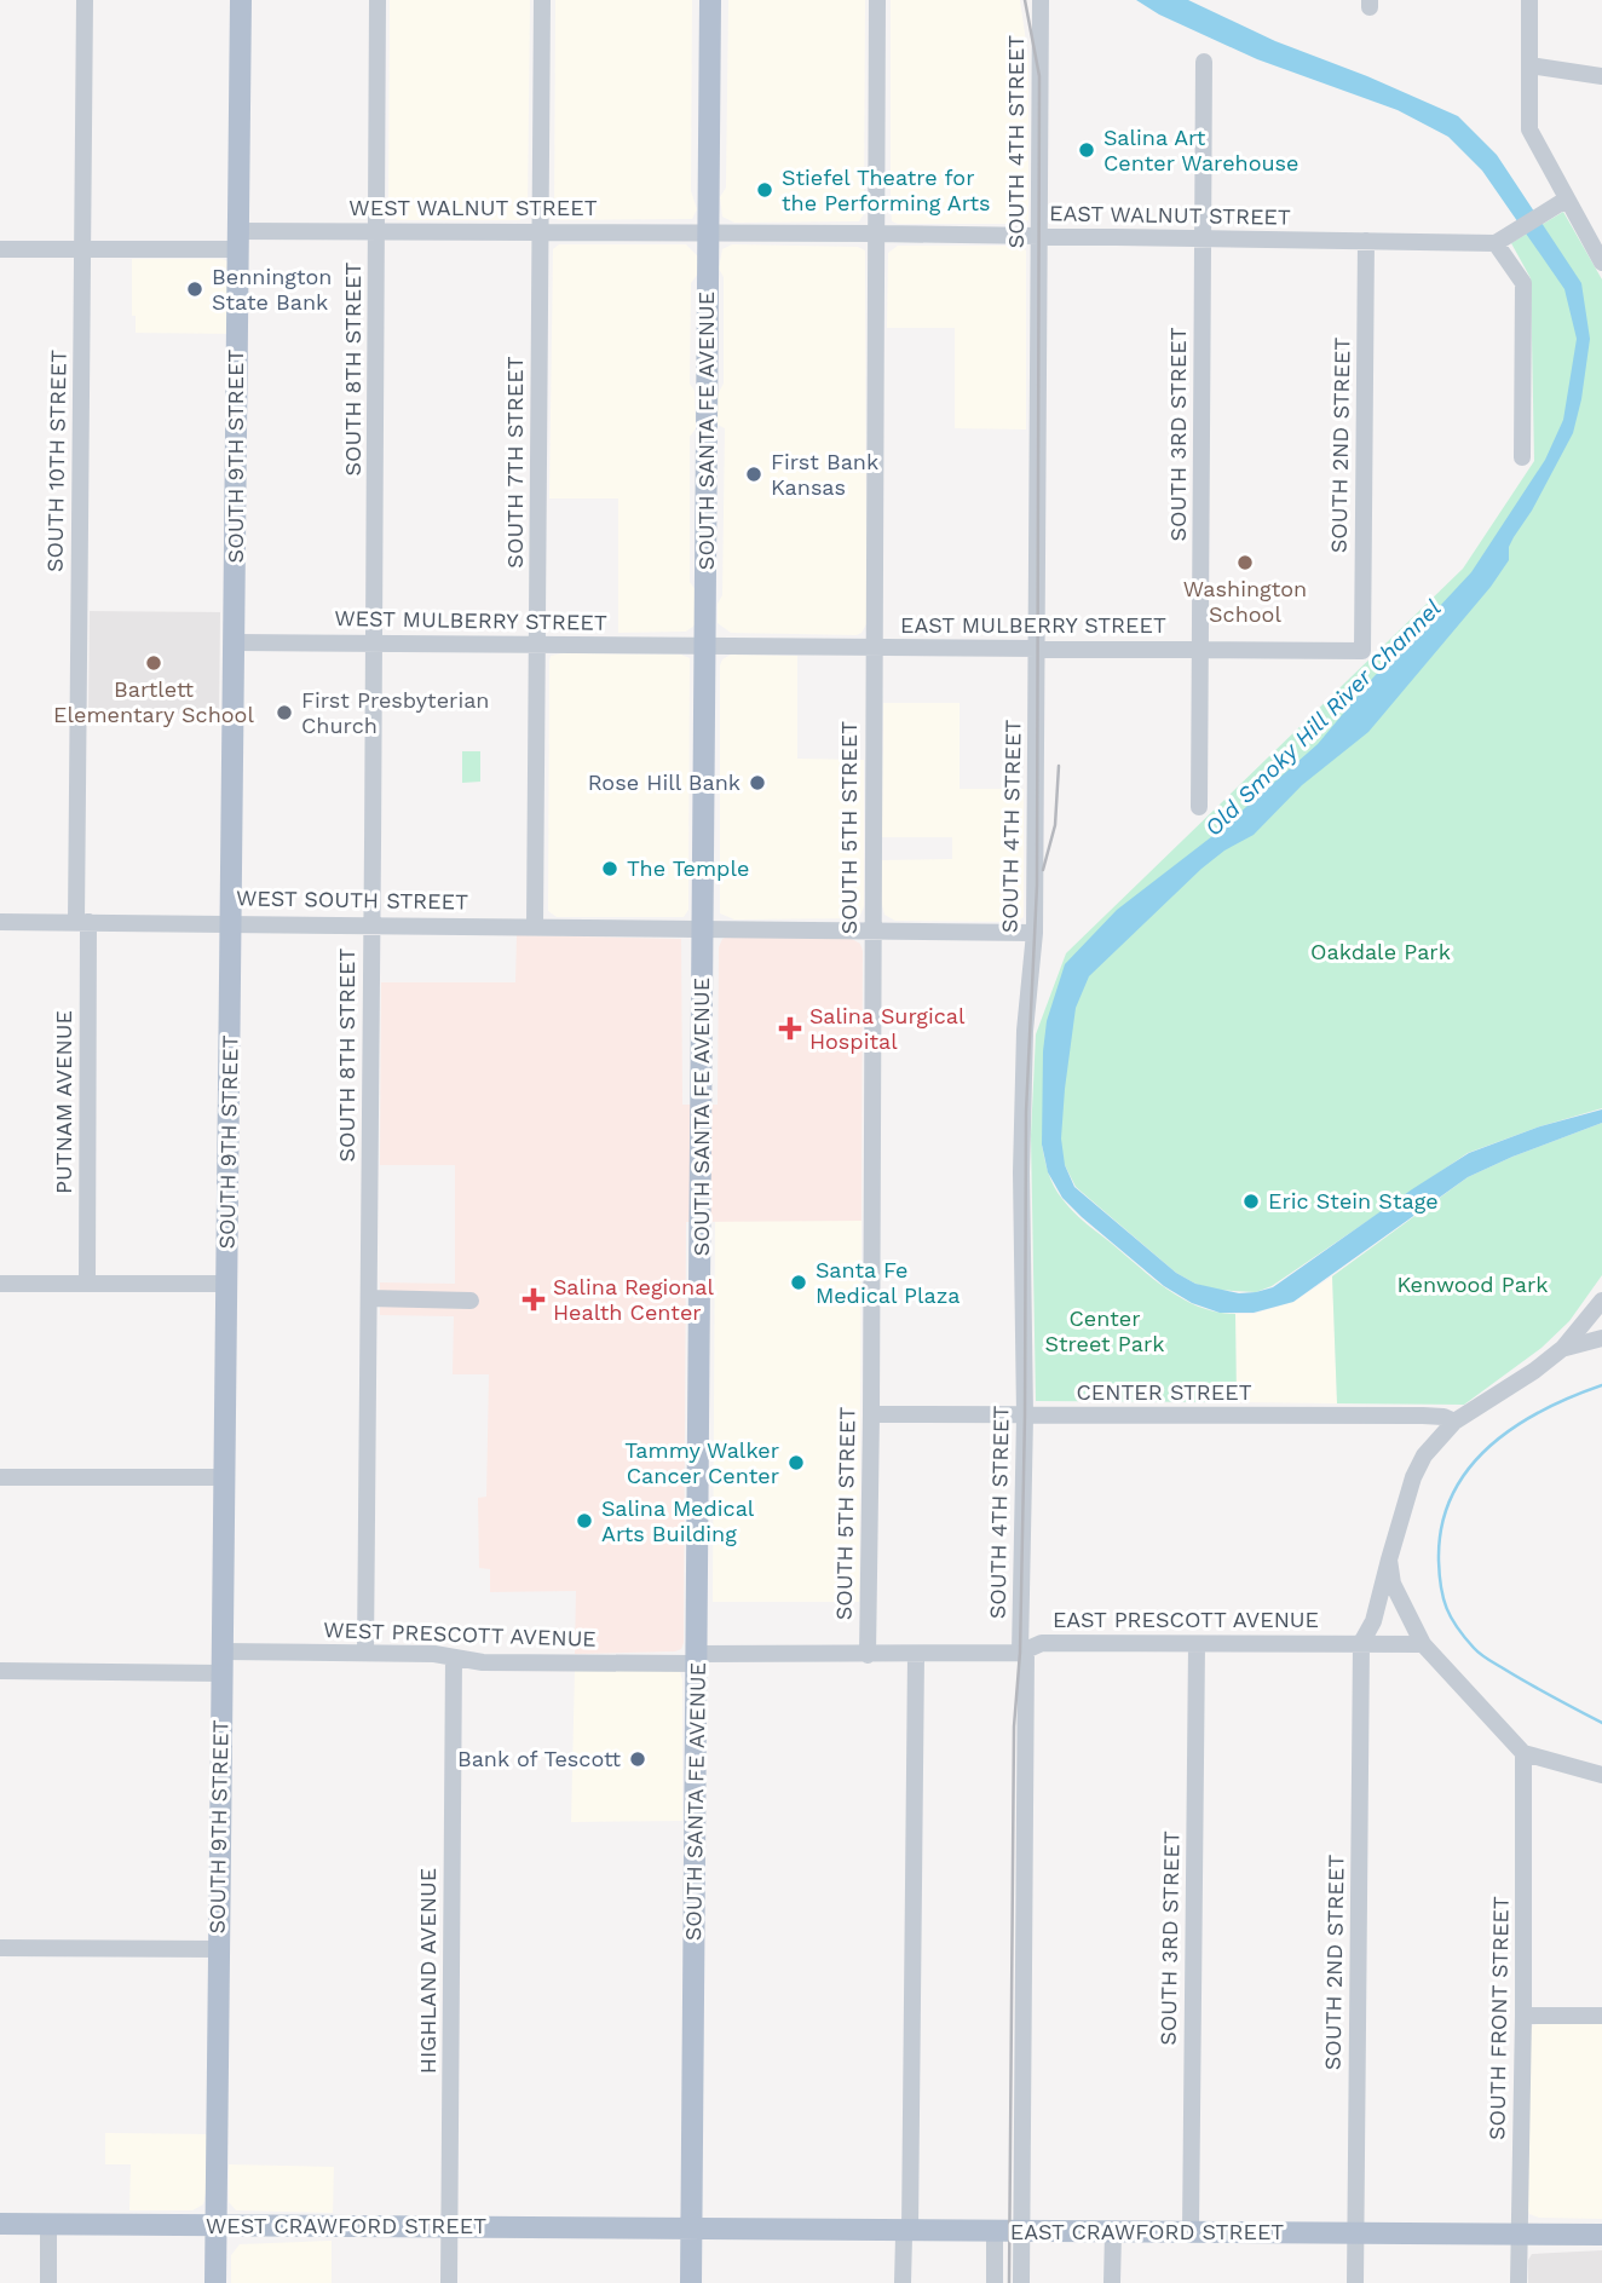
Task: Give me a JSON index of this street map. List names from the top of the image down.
{
  "streets": {
    "main road": [
      "SOUTH SANTA FE AVENUE",
      "SOUTH 9TH STREET",
      "WEST CRAWFORD STREET",
      "EAST CRAWFORD STREET"
    ],
    "street": [
      "SOUTH 4TH STREET",
      "WEST WALNUT STREET",
      "EAST WALNUT STREET",
      "SOUTH 8TH STREET",
      "SOUTH 3RD STREET",
      "SOUTH 2ND STREET",
      "SOUTH 10TH STREET",
      "SOUTH 7TH STREET",
      "WEST MULBERRY STREET",
      "EAST MULBERRY STREET",
      "SOUTH 5TH STREET",
      "WEST SOUTH STREET",
      "PUTNAM AVENUE",
      "CENTER STREET",
      "EAST PRESCOTT AVENUE",
      "WEST PRESCOTT AVENUE",
      "HIGHLAND AVENUE",
      "SOUTH FRONT STREET"
    ]
  },
  "crossings": [
    ["SOUTH 4TH STREET", "EAST WALNUT STREET"],
    ["SOUTH 4TH STREET", "EAST MULBERRY STREET"],
    ["SOUTH 4TH STREET", "WEST SOUTH STREET"],
    ["SOUTH 4TH STREET", "CENTER STREET"],
    ["SOUTH 4TH STREET", "EAST PRESCOTT AVENUE"],
    ["SOUTH 4TH STREET", "EAST CRAWFORD STREET"],
    ["WEST WALNUT STREET", "EAST WALNUT STREET"],
    ["WEST WALNUT STREET", "SOUTH 8TH STREET"],
    ["WEST WALNUT STREET", "SOUTH SANTA FE AVENUE"],
    ["WEST WALNUT STREET", "SOUTH 9TH STREET"],
    ["WEST WALNUT STREET", "SOUTH 10TH STREET"],
    ["WEST WALNUT STREET", "SOUTH 7TH STREET"],
    ["EAST WALNUT STREET", "SOUTH SANTA FE AVENUE"],
    ["EAST WALNUT STREET", "SOUTH 3RD STREET"],
    ["EAST WALNUT STREET", "SOUTH 2ND STREET"],
    ["EAST WALNUT STREET", "SOUTH 5TH STREET"],
    ["SOUTH 8TH STREET", "WEST MULBERRY STREET"],
    ["SOUTH 8TH STREET", "WEST SOUTH STREET"],
    ["SOUTH 8TH STREET", "WEST PRESCOTT AVENUE"],
    ["SOUTH SANTA FE AVENUE", "WEST MULBERRY STREET"],
    ["SOUTH SANTA FE AVENUE", "EAST MULBERRY STREET"],
    ["SOUTH SANTA FE AVENUE", "WEST SOUTH STREET"],
    ["SOUTH SANTA FE AVENUE", "EAST PRESCOTT AVENUE"],
    ["SOUTH SANTA FE AVENUE", "WEST PRESCOTT AVENUE"],
    ["SOUTH SANTA FE AVENUE", "WEST CRAWFORD STREET"],
    ["SOUTH SANTA FE AVENUE", "EAST CRAWFORD STREET"],
    ["SOUTH 3RD STREET", "EAST MULBERRY STREET"],
    ["SOUTH 3RD STREET", "EAST PRESCOTT AVENUE"],
    ["SOUTH 3RD STREET", "EAST CRAWFORD STREET"],
    ["SOUTH 2ND STREET", "EAST MULBERRY STREET"],
    ["SOUTH 2ND STREET", "EAST PRESCOTT AVENUE"],
    ["SOUTH 2ND STREET", "EAST CRAWFORD STREET"],
    ["SOUTH 9TH STREET", "WEST MULBERRY STREET"],
    ["SOUTH 9TH STREET", "WEST SOUTH STREET"],
    ["SOUTH 9TH STREET", "WEST PRESCOTT AVENUE"],
    ["SOUTH 9TH STREET", "WEST CRAWFORD STREET"],
    ["SOUTH 10TH STREET", "WEST SOUTH STREET"],
    ["SOUTH 10TH STREET", "PUTNAM AVENUE"],
    ["SOUTH 7TH STREET", "WEST MULBERRY STREET"],
    ["SOUTH 7TH STREET", "WEST SOUTH STREET"],
    ["WEST MULBERRY STREET", "EAST MULBERRY STREET"],
    ["EAST MULBERRY STREET", "SOUTH 5TH STREET"],
    ["SOUTH 5TH STREET", "WEST SOUTH STREET"],
    ["SOUTH 5TH STREET", "CENTER STREET"],
    ["SOUTH 5TH STREET", "EAST PRESCOTT AVENUE"],
    ["WEST SOUTH STREET", "PUTNAM AVENUE"],
    ["EAST PRESCOTT AVENUE", "WEST PRESCOTT AVENUE"],
    ["WEST PRESCOTT AVENUE", "HIGHLAND AVENUE"],
    ["HIGHLAND AVENUE", "WEST CRAWFORD STREET"],
    ["SOUTH FRONT STREET", "EAST CRAWFORD STREET"],
    ["WEST CRAWFORD STREET", "EAST CRAWFORD STREET"]
  ],
  "water": ["Old Smoky Hill River Channel"],
  "parks": ["Oakdale Park", "Kenwood Park", "Center Street Park"],
  "places": {
    "other": [
      "Salina Art Center Warehouse",
      "Stiefel Theatre for the Performing Arts",
      "Bennington State Bank",
      "First Bank Kansas",
      "Washington School",
      "Bartlett Elementary School",
      "First Presbyterian Church",
      "Rose Hill Bank",
      "The Temple",
      "Eric Stein Stage",
      "Santa Fe Medical Plaza",
      "Tammy Walker Cancer Center",
      "Salina Medical Arts Building",
      "Bank of Tescott"
    ],
    "health": ["Salina Surgical Hospital", "Salina Regional Health Center"]
  }
}
